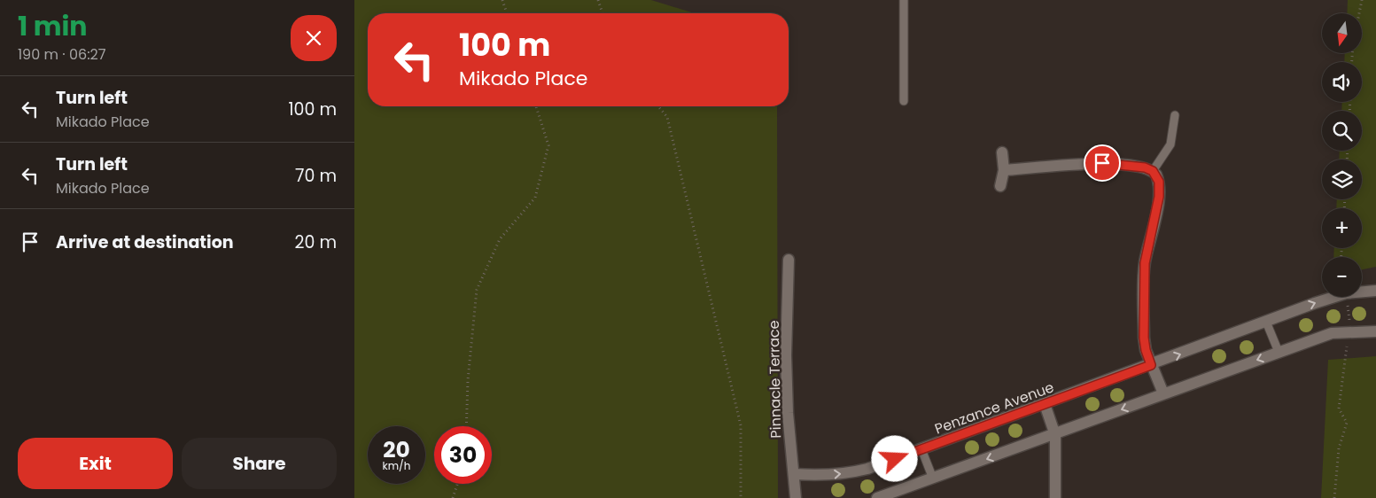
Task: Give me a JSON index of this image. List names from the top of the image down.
{
  "streets": {
    "street": ["Pinnacle Terrace", "Penzance Avenue"]
  },
  "crossings": [
    ["Pinnacle Terrace", "Penzance Avenue"]
  ],
  "north": "bottom",
  "page": {
    "heading": ["1 min", "190 m · 06:27"],
    "map_buttons": ["+", "−"],
    "turn": ["100 m", "Mikado Place"],
    "list": [
      {
        "name": "Turn left",
        "note": "Mikado Place",
        "value": "100 m"
      },
      {
        "name": "Turn left",
        "note": "Mikado Place",
        "value": "70 m"
      },
      {
        "name": "Arrive at destination",
        "value": "20 m"
      }
    ],
    "speed": "20 km/h",
    "limit": "30",
    "buttons": ["Exit", "Share"]
  }
}
